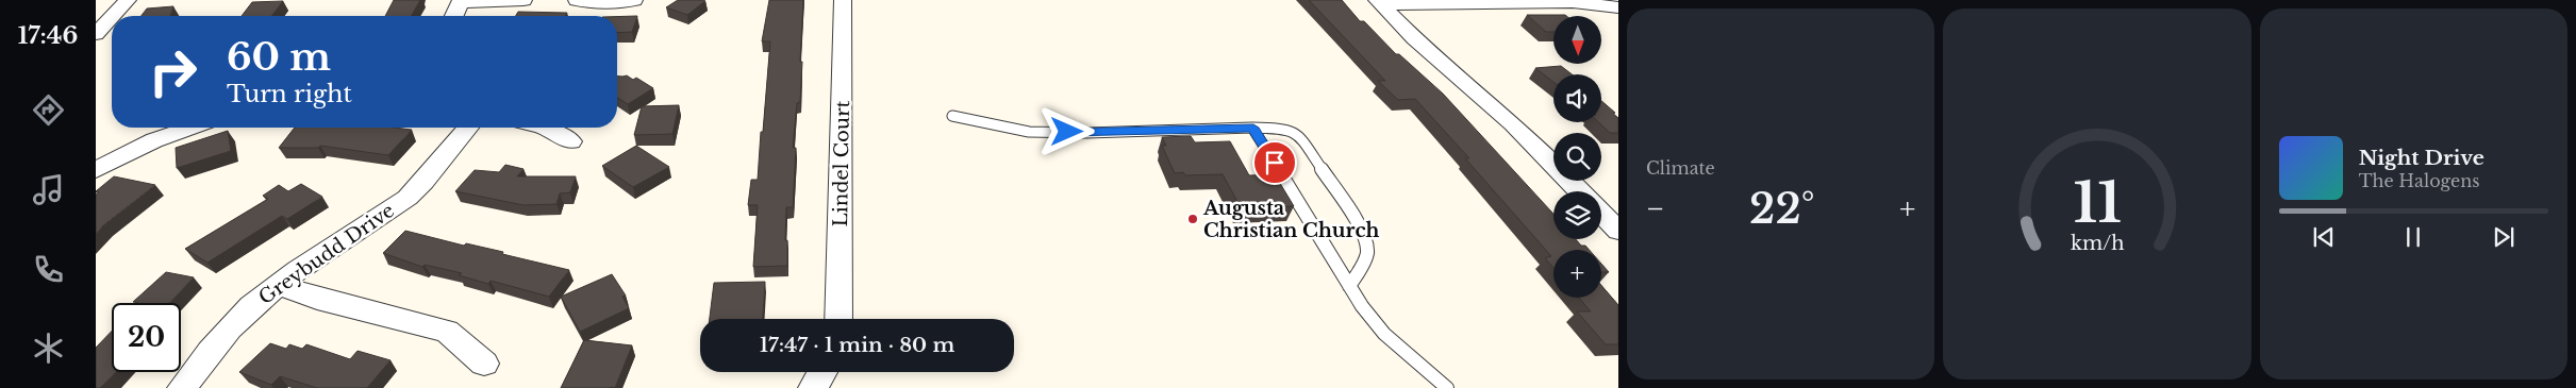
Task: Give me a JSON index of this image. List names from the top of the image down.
{
  "streets": {
    "street": ["Lindel Court", "Greybudd Drive"]
  },
  "places": ["Augusta Christian Church"],
  "north": "bottom",
  "page": {
    "tabs": "17:46",
    "tile": "Climate",
    "map_buttons": "+",
    "turn": ["60 m", "Turn right"],
    "song": ["Night Drive", "The Halogens"],
    "heat": ["−", "22°", "+"],
    "limit": "20",
    "trip": "17:47 · 1 min · 80 m",
    "gauge": ["11", "km/h"]
  }
}
